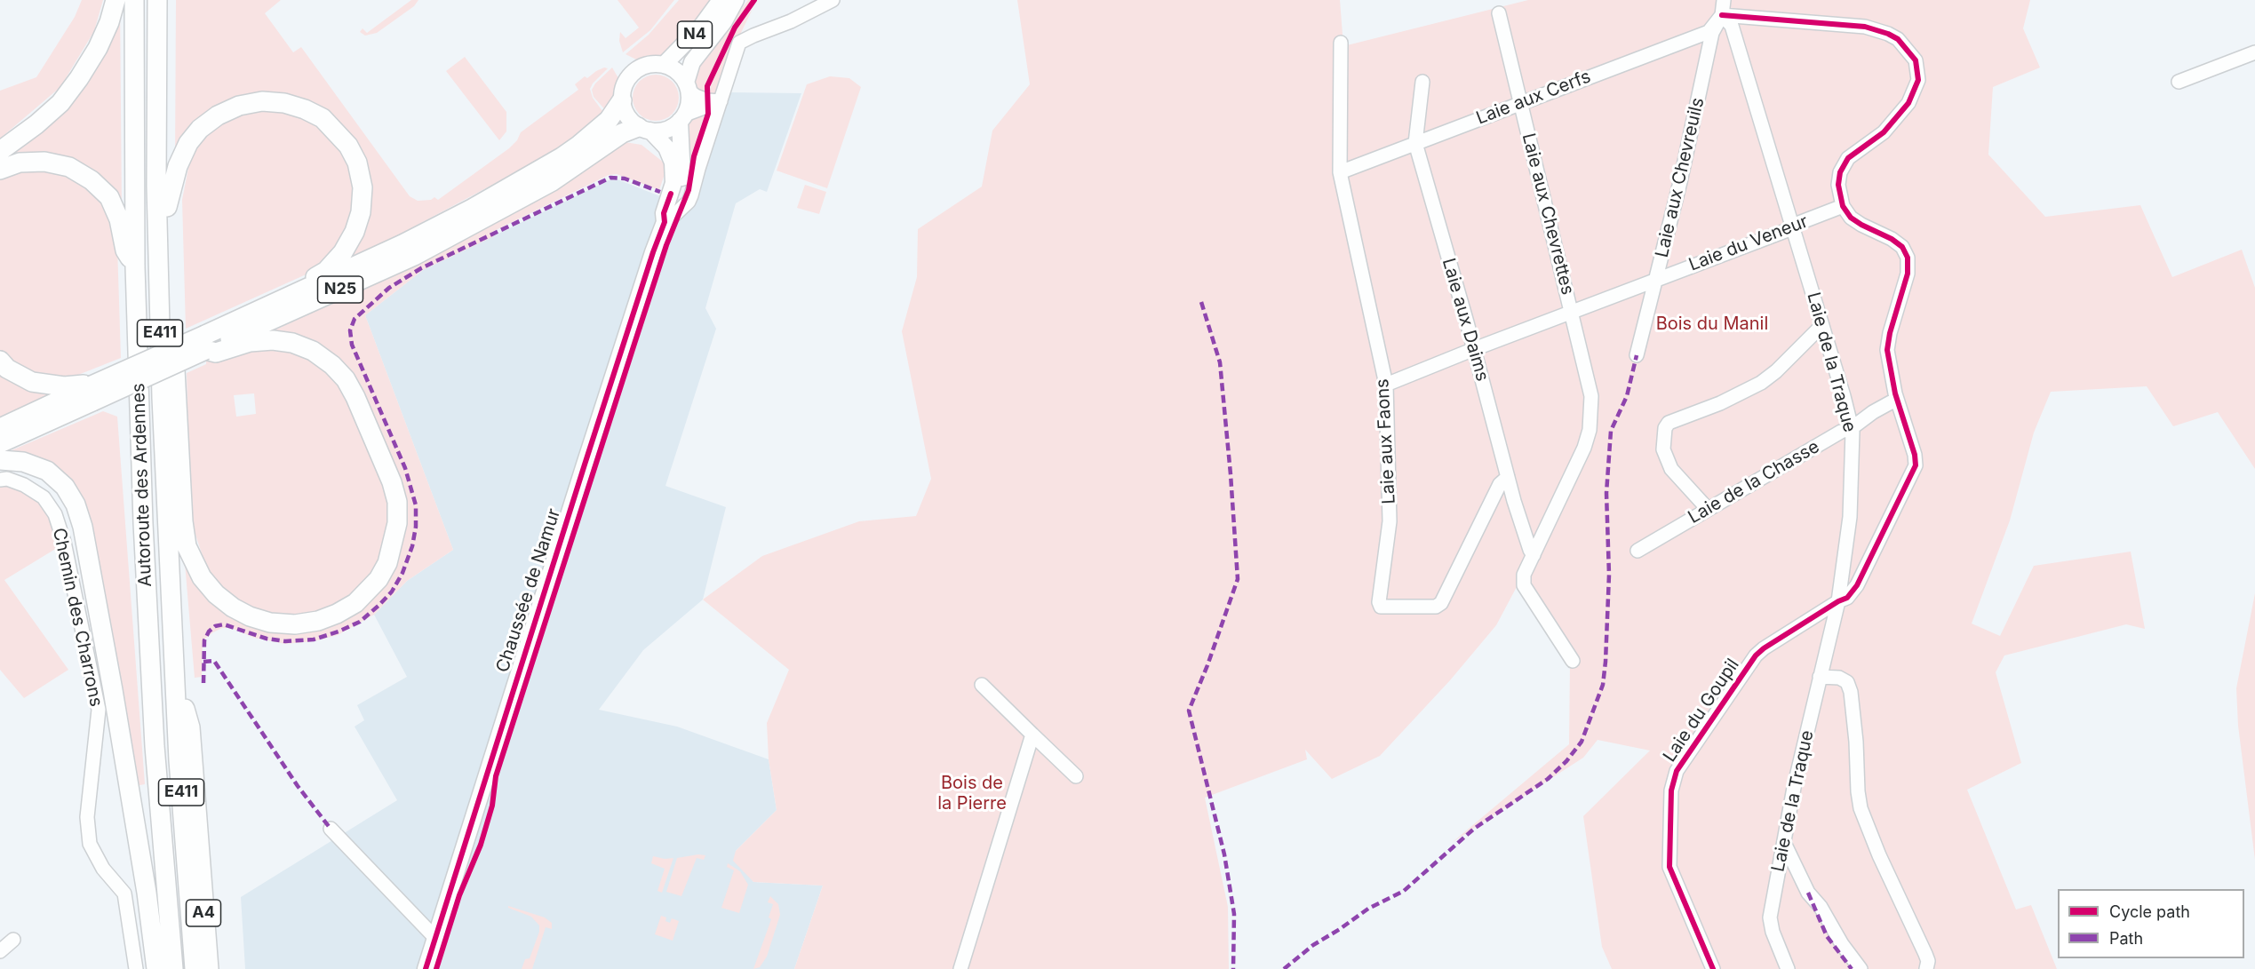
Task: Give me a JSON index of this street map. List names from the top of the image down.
{
  "streets": {
    "highway": [
      "N25",
      "E411",
      "Autoroute des Ardennes",
      "A4"
    ],
    "main road": ["N4", "Chaussée de Namur"],
    "street": [
      "Laie aux Cerfs",
      "Laie aux Chevreuils",
      "Laie aux Chevrettes",
      "Laie du Veneur",
      "Laie aux Daims",
      "Laie de la Traque",
      "Laie aux Faons",
      "Laie de la Chasse",
      "Chemin des Charrons",
      "Laie du Goupil"
    ]
  },
  "crossings": [
    ["N4", "N25"],
    ["N4", "Chaussée de Namur"],
    ["Laie aux Cerfs", "Laie aux Chevreuils"],
    ["Laie aux Cerfs", "Laie aux Chevrettes"],
    ["Laie aux Cerfs", "Laie aux Daims"],
    ["Laie aux Cerfs", "Laie de la Traque"],
    ["Laie aux Cerfs", "Laie aux Faons"],
    ["Laie aux Chevreuils", "Laie du Veneur"],
    ["Laie aux Chevreuils", "Laie de la Traque"],
    ["Laie aux Chevrettes", "Laie du Veneur"],
    ["Laie aux Chevrettes", "Laie aux Daims"],
    ["Laie du Veneur", "Laie aux Daims"],
    ["Laie du Veneur", "Laie de la Traque"],
    ["Laie du Veneur", "Laie aux Faons"],
    ["Laie du Veneur", "Laie du Goupil"],
    ["N25", "Chaussée de Namur"],
    ["Laie aux Daims", "Laie aux Faons"],
    ["Laie de la Traque", "Laie de la Chasse"],
    ["Laie de la Traque", "Laie du Goupil"],
    ["Laie de la Chasse", "Laie du Goupil"]
  ],
  "parks": ["Bois du Manil", "Bois de la Pierre"],
  "legend": ["Cycle path", "Path"]
}
